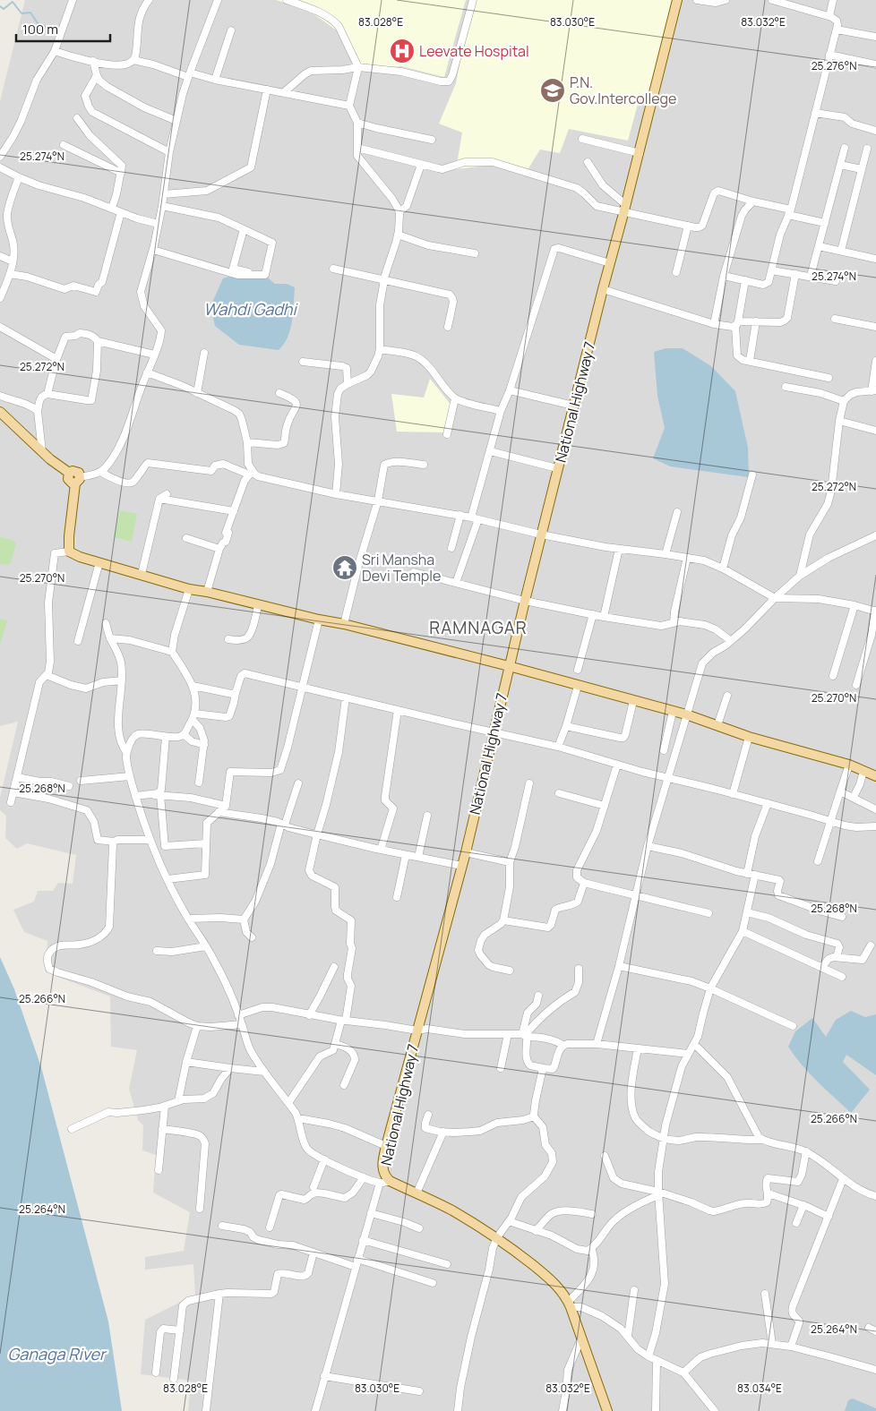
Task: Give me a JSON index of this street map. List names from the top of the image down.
{
  "streets": {
    "main road": ["National Highway 7"]
  },
  "districts": ["RAMNAGAR"],
  "water": ["Wahdi Gadhi", "Ganaga River"],
  "places": {
    "hospital": ["Leevate Hospital"],
    "school or university": ["P.N. Gov.Intercollege"],
    "temple": ["Sri Mansha Devi Temple"]
  },
  "scale_bar": "100 m",
  "coordinates": [
    "83.028°E",
    "83.030°E",
    "83.032°E",
    "25.276°N",
    "25.274°N",
    "25.272°N",
    "25.270°N",
    "25.268°N",
    "25.266°N",
    "25.264°N",
    "83.034°E"
  ]
}
